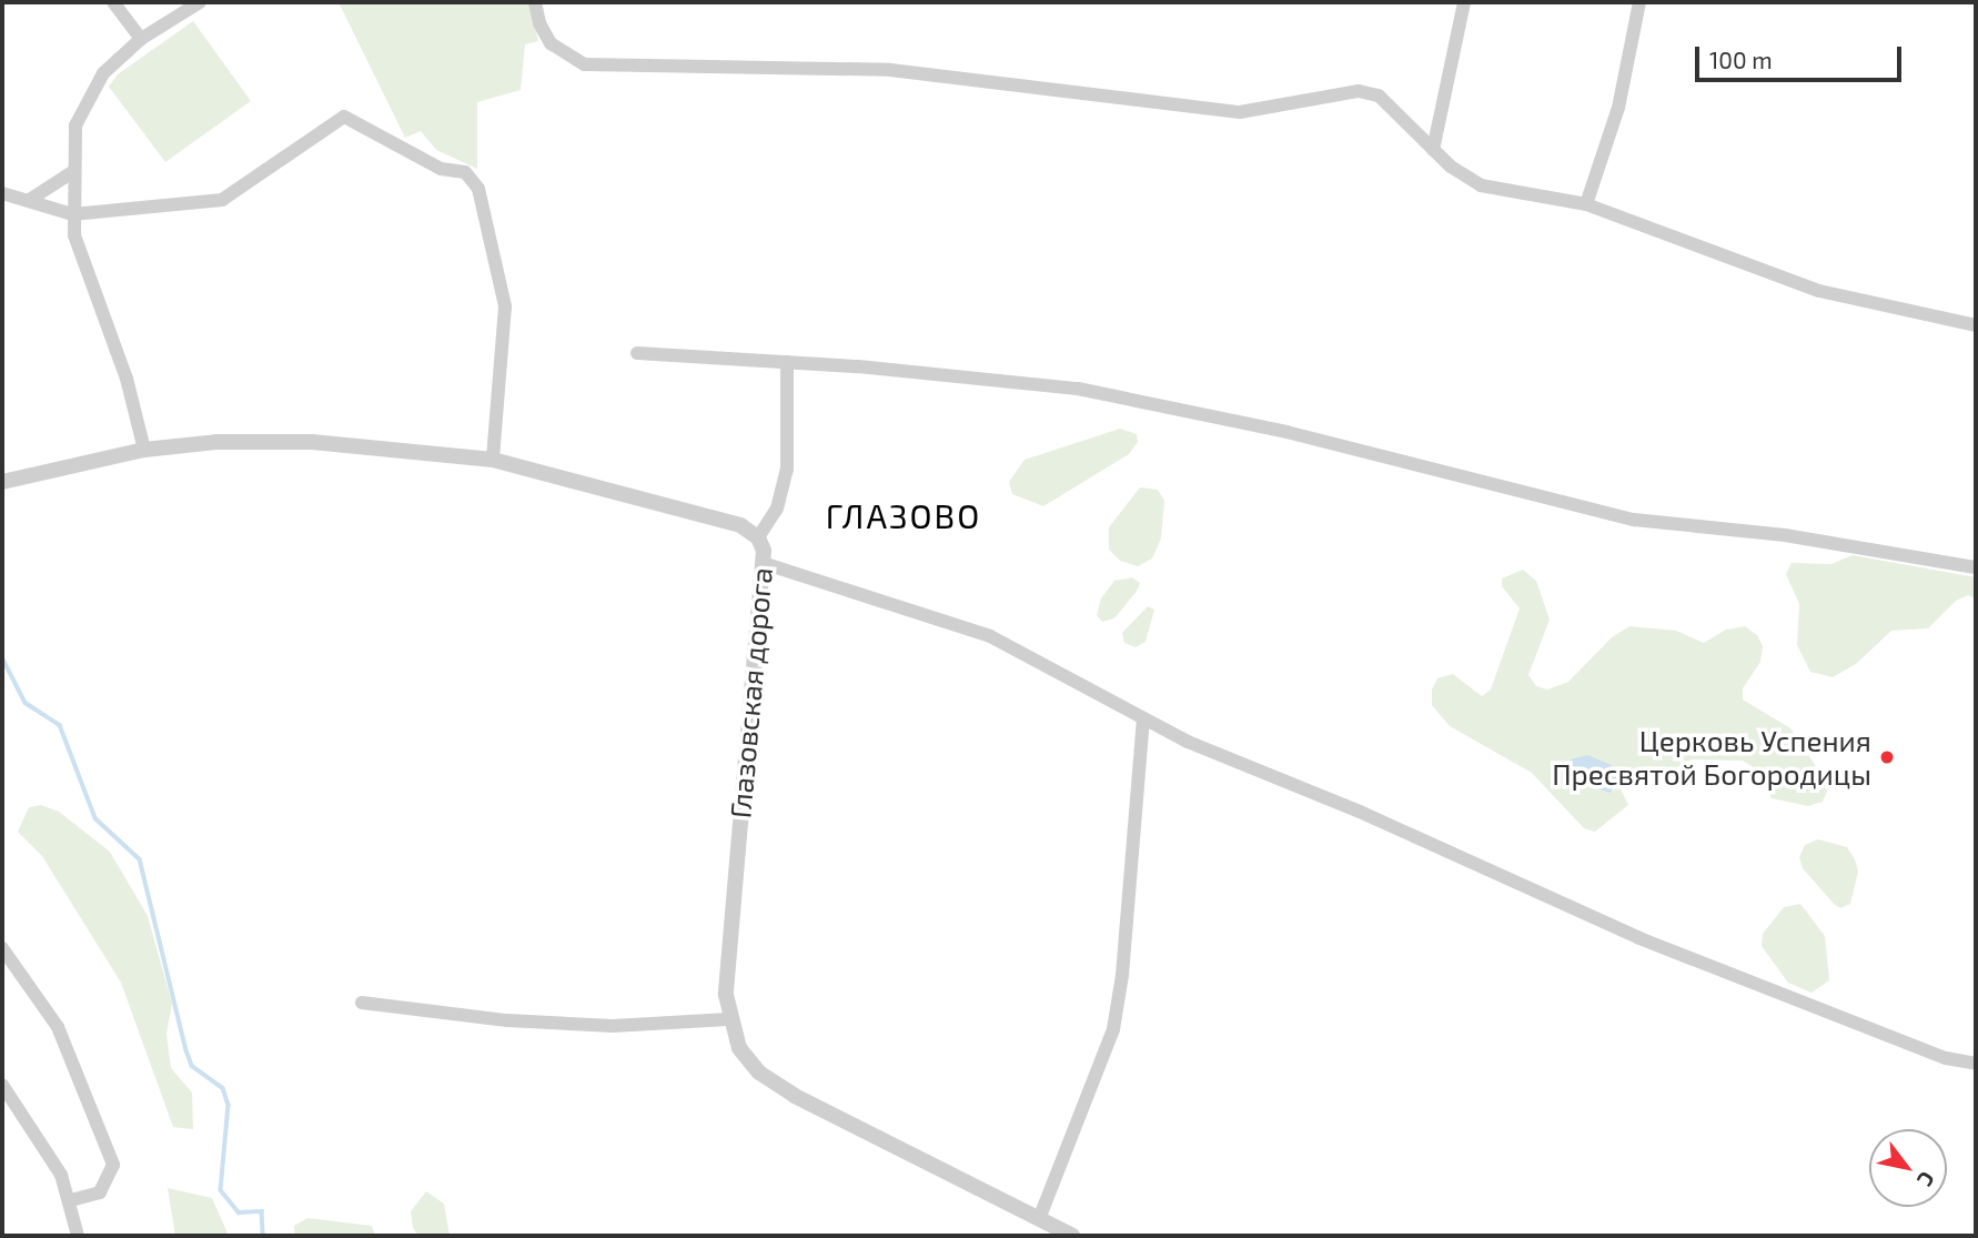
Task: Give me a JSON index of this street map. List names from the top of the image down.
{
  "streets": {
    "street": ["Глазовская дорога"]
  },
  "districts": ["ГЛАЗОВО"],
  "places": ["Церковь Успения Пресвятой Богородицы"],
  "scale_bar": "100 m",
  "north": "bottom right"
}
